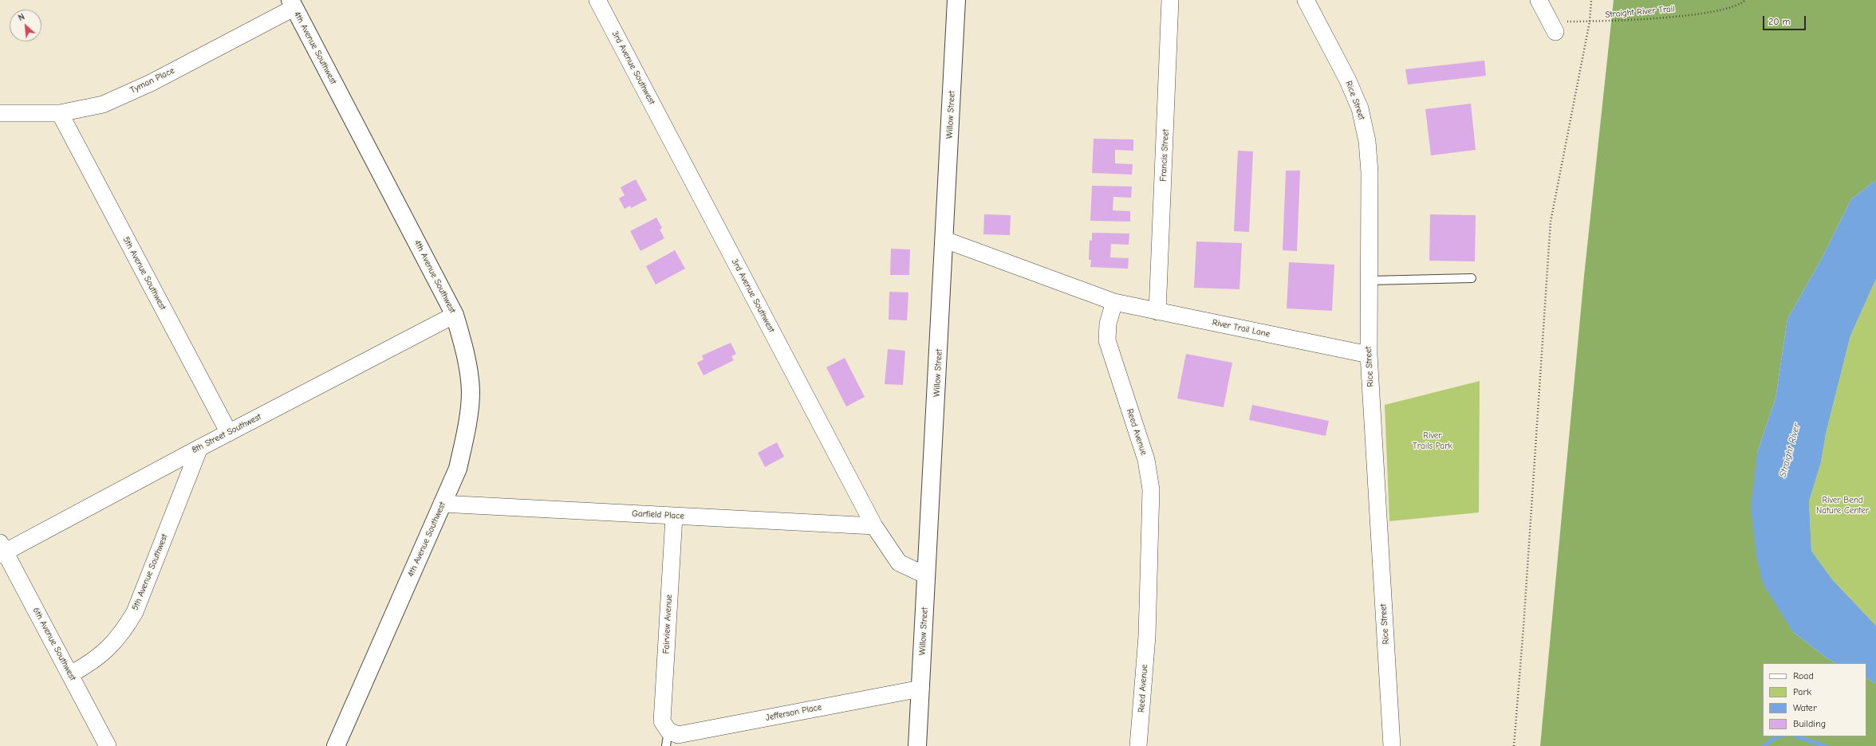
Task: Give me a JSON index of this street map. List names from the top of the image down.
{
  "streets": {
    "street": [
      "4th Avenue Southwest",
      "3rd Avenue Southwest",
      "Tyman Place",
      "Rice Street",
      "Willow Street",
      "Francis Street",
      "5th Avenue Southwest",
      "River Trail Lane",
      "Reed Avenue",
      "8th Street Southwest",
      "Garfield Place",
      "Fairview Avenue",
      "6th Avenue Southwest",
      "Jefferson Place"
    ],
    "path": ["Straight River Trail"]
  },
  "crossings": [
    ["4th Avenue Southwest", "Tyman Place"],
    ["4th Avenue Southwest", "8th Street Southwest"],
    ["4th Avenue Southwest", "Garfield Place"],
    ["3rd Avenue Southwest", "Willow Street"],
    ["3rd Avenue Southwest", "Garfield Place"],
    ["Tyman Place", "5th Avenue Southwest"],
    ["Rice Street", "River Trail Lane"],
    ["Willow Street", "Jefferson Place"],
    ["Francis Street", "River Trail Lane"],
    ["5th Avenue Southwest", "8th Street Southwest"],
    ["5th Avenue Southwest", "6th Avenue Southwest"],
    ["River Trail Lane", "Reed Avenue"],
    ["8th Street Southwest", "6th Avenue Southwest"],
    ["Garfield Place", "Fairview Avenue"],
    ["Fairview Avenue", "Jefferson Place"]
  ],
  "water": ["Straight River"],
  "parks": ["River Trails Park", "River Bend Nature Center"],
  "legend": [
    "Road",
    "Park",
    "Water",
    "Building"
  ],
  "scale_bar": "20 m",
  "north": "top left"
}
